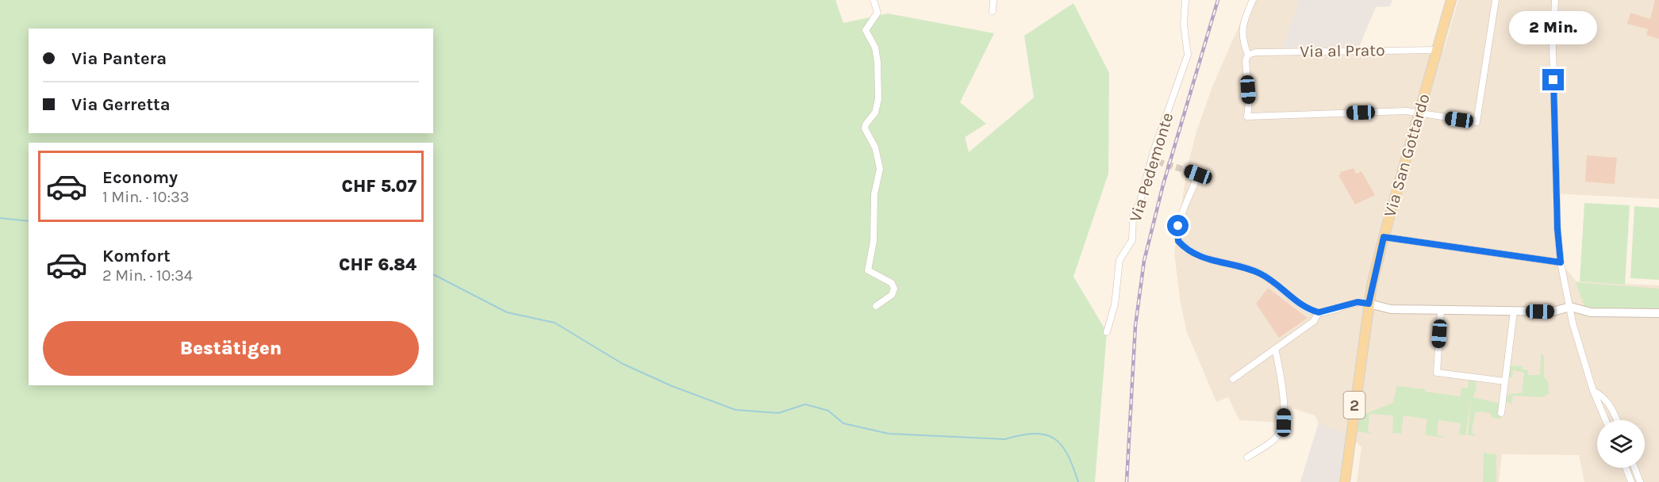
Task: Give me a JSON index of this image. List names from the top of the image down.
{
  "streets": {
    "main road": ["Via San Gottardo", "2"],
    "street": ["Via al Prato", "Via Pedemonte"]
  },
  "crossings": [
    ["Via al Prato", "Via San Gottardo"]
  ],
  "page": {
    "bubble": "2 Min.",
    "banner": ["Via Pantera", "Via Gerretta"],
    "list": [
      {
        "name": "Economy",
        "note": "1 Min. · 10:33",
        "value": "CHF 5.07"
      },
      {
        "name": "Komfort",
        "note": "2 Min. · 10:34",
        "value": "CHF 6.84"
      }
    ],
    "buttons": "Bestätigen"
  }
}
